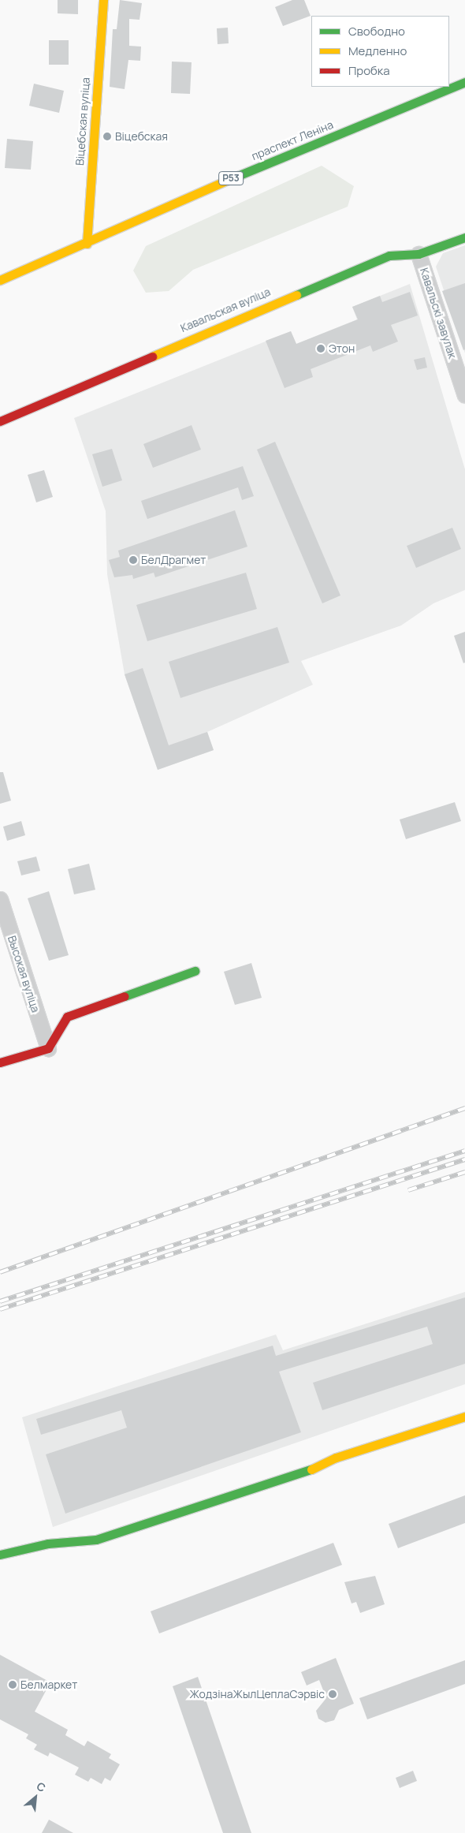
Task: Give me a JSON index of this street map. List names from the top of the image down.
{
  "streets": {
    "street": [
      "Віцебская вуліца",
      "праспект Леніна",
      "Р53",
      "Кавальская вуліца",
      "Кавальскі завулак",
      "Высокая вуліца"
    ]
  },
  "crossings": [
    ["Віцебская вуліца", "праспект Леніна"],
    ["Кавальская вуліца", "Кавальскі завулак"]
  ],
  "places": [
    "Віцебская",
    "Этон",
    "БелДрагмет",
    "Белмаркет",
    "ЖодзінаЖылЦеплаСэрвіс"
  ],
  "legend": ["Свободно", "Медленно", "Пробка"],
  "north": "top right"
}
